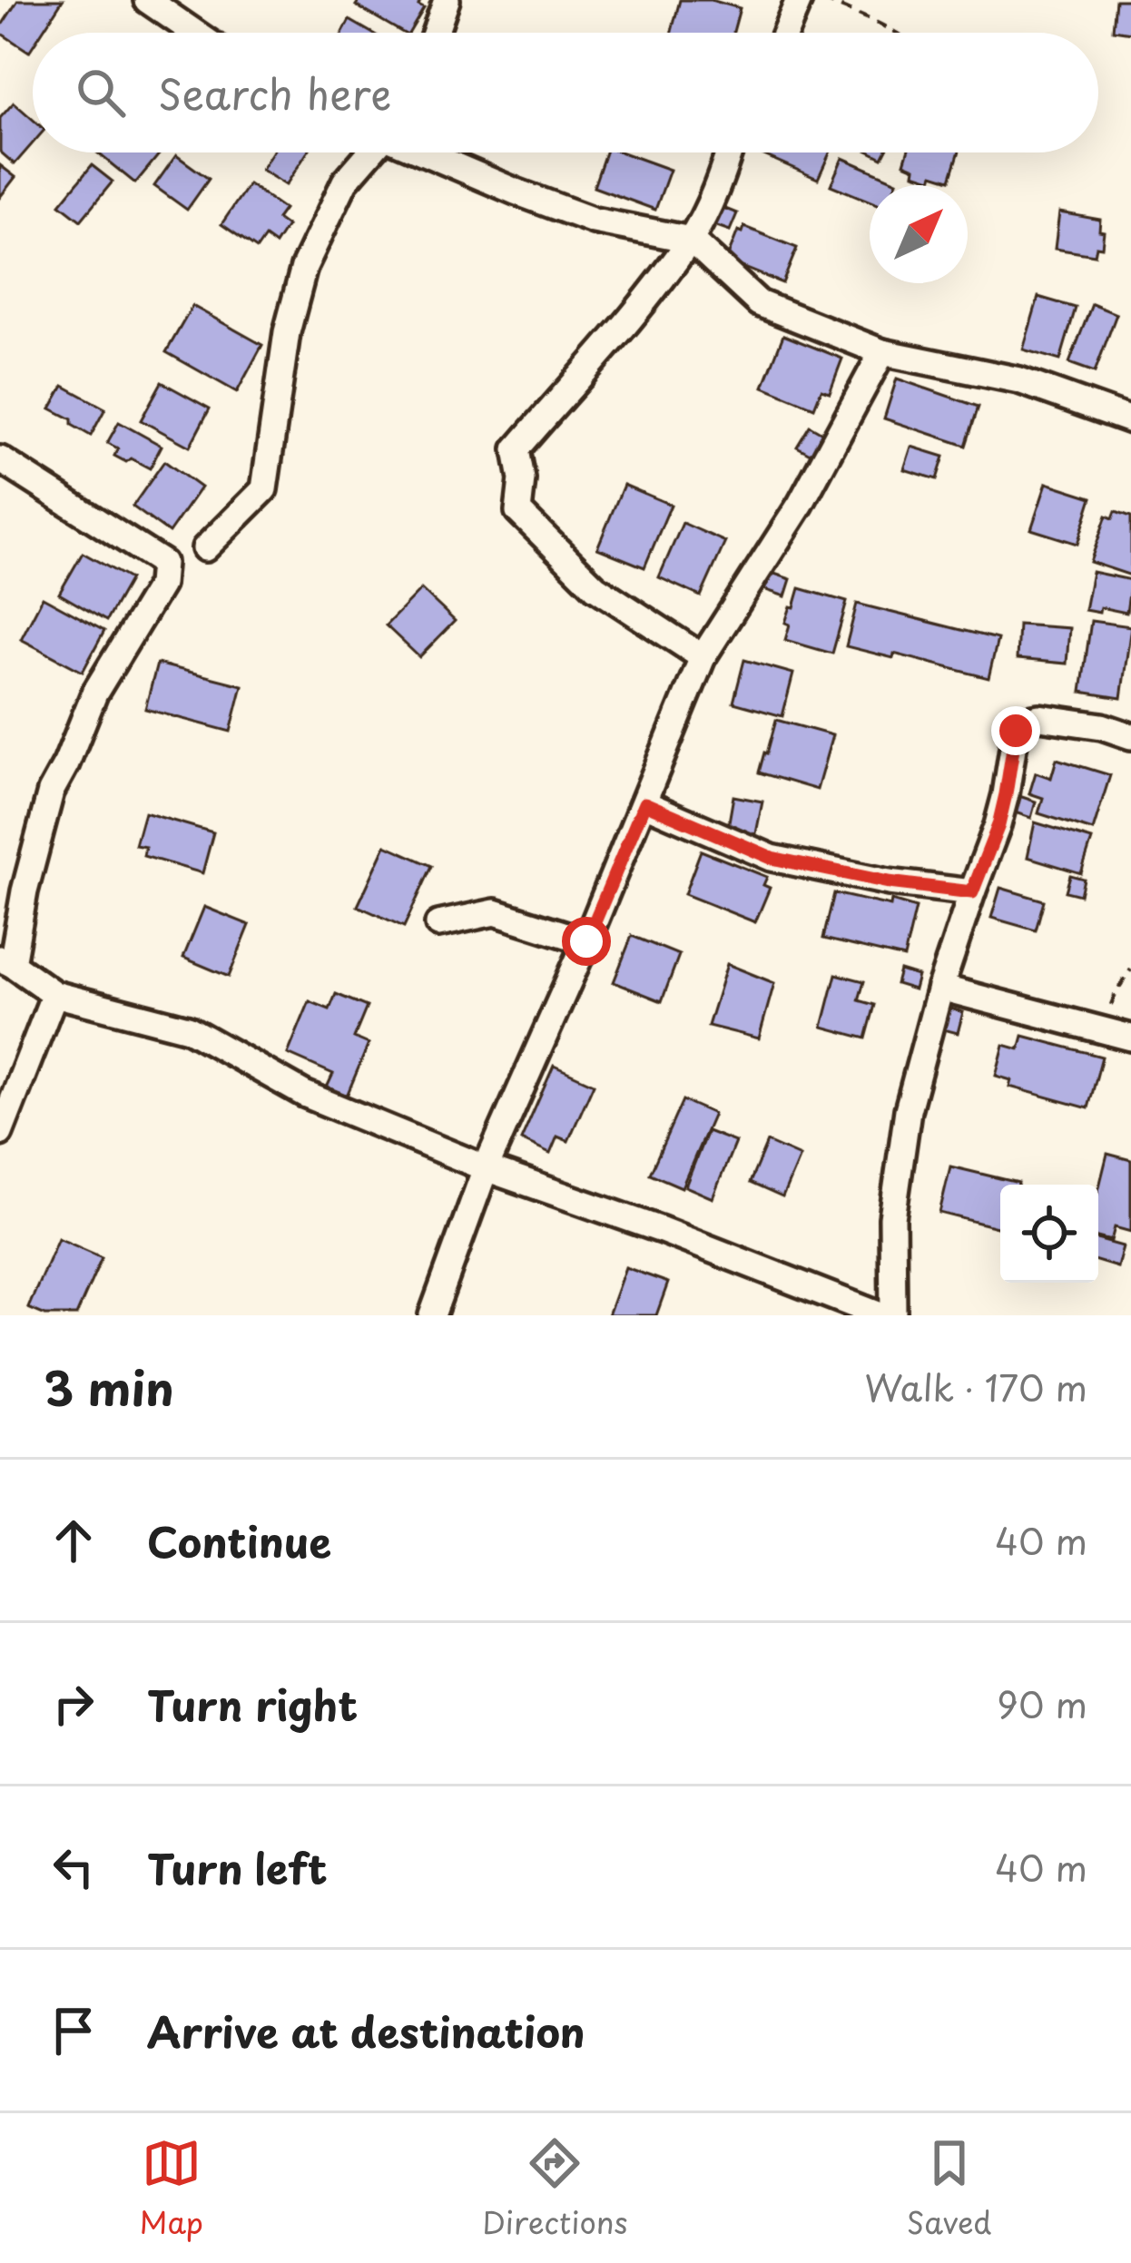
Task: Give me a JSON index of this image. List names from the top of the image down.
{
  "north": "top right",
  "page": {
    "search": "Search here",
    "heading": ["3 min", "Walk · 170 m"],
    "list": [
      ["Continue", "40 m"],
      ["Turn right", "90 m"],
      ["Turn left", "40 m"],
      "Arrive at destination"
    ],
    "nav": ["Map", "Directions", "Saved"]
  }
}
